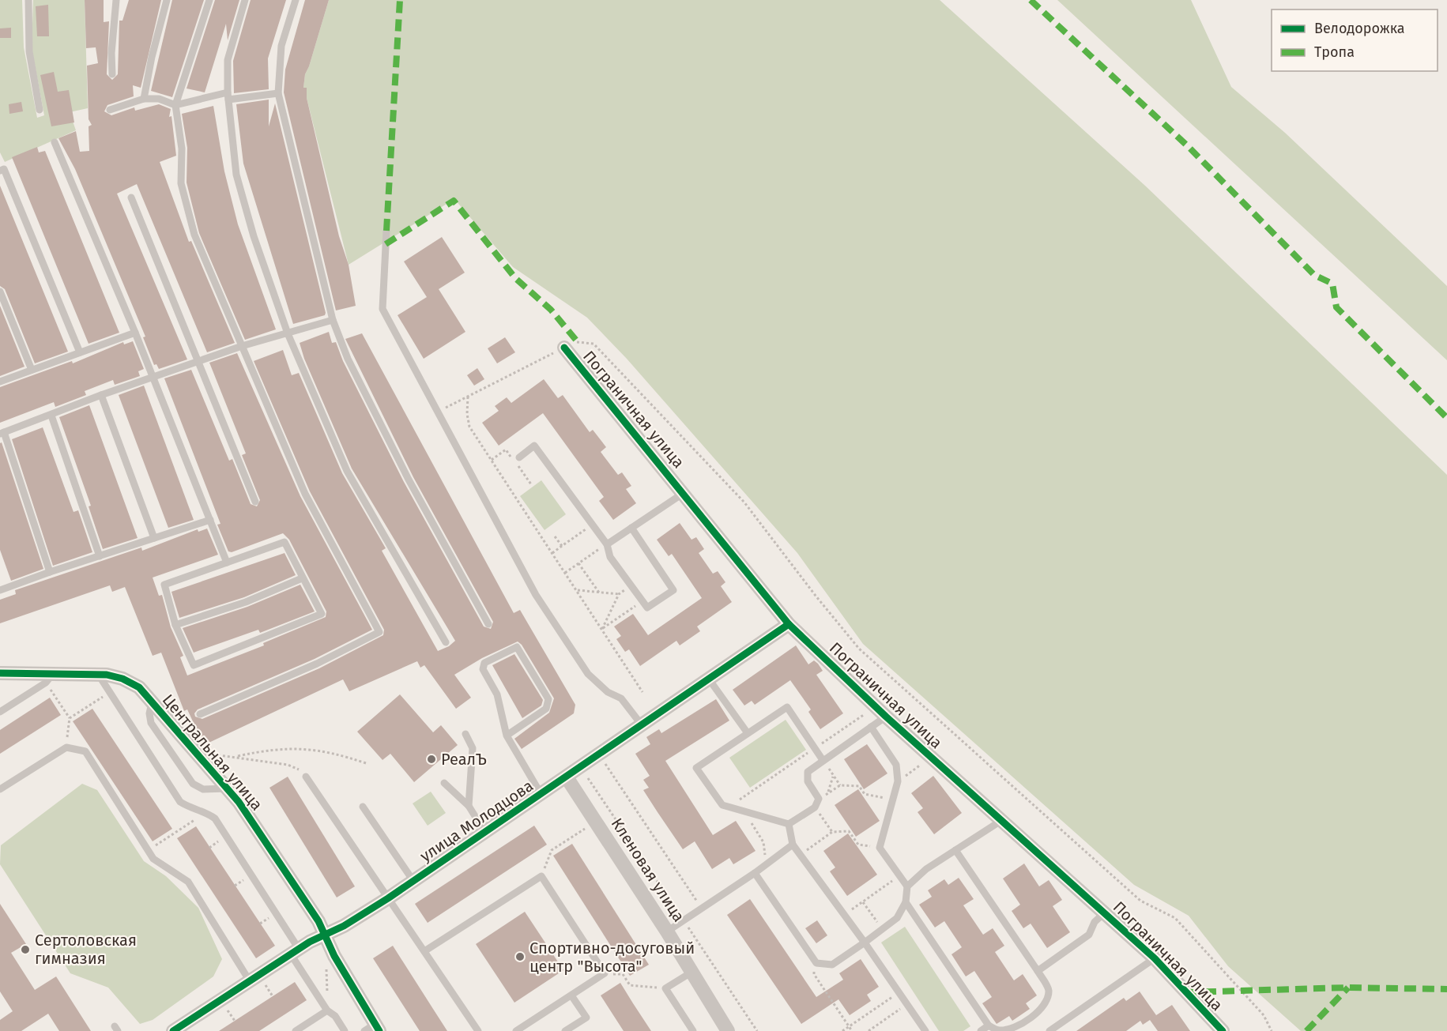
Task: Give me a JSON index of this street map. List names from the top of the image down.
{
  "streets": {
    "street": [
      "Пограничная улица",
      "Центральная улица",
      "улица Молодцова",
      "Кленовая улица"
    ]
  },
  "crossings": [
    ["Пограничная улица", "улица Молодцова"],
    ["Центральная улица", "улица Молодцова"],
    ["улица Молодцова", "Кленовая улица"]
  ],
  "places": ["РеалЪ", "Сертоловская гимназия", "Спортивно-досуговый центр \"Высота\""],
  "legend": ["Велодорожка", "Тропа"]
}
